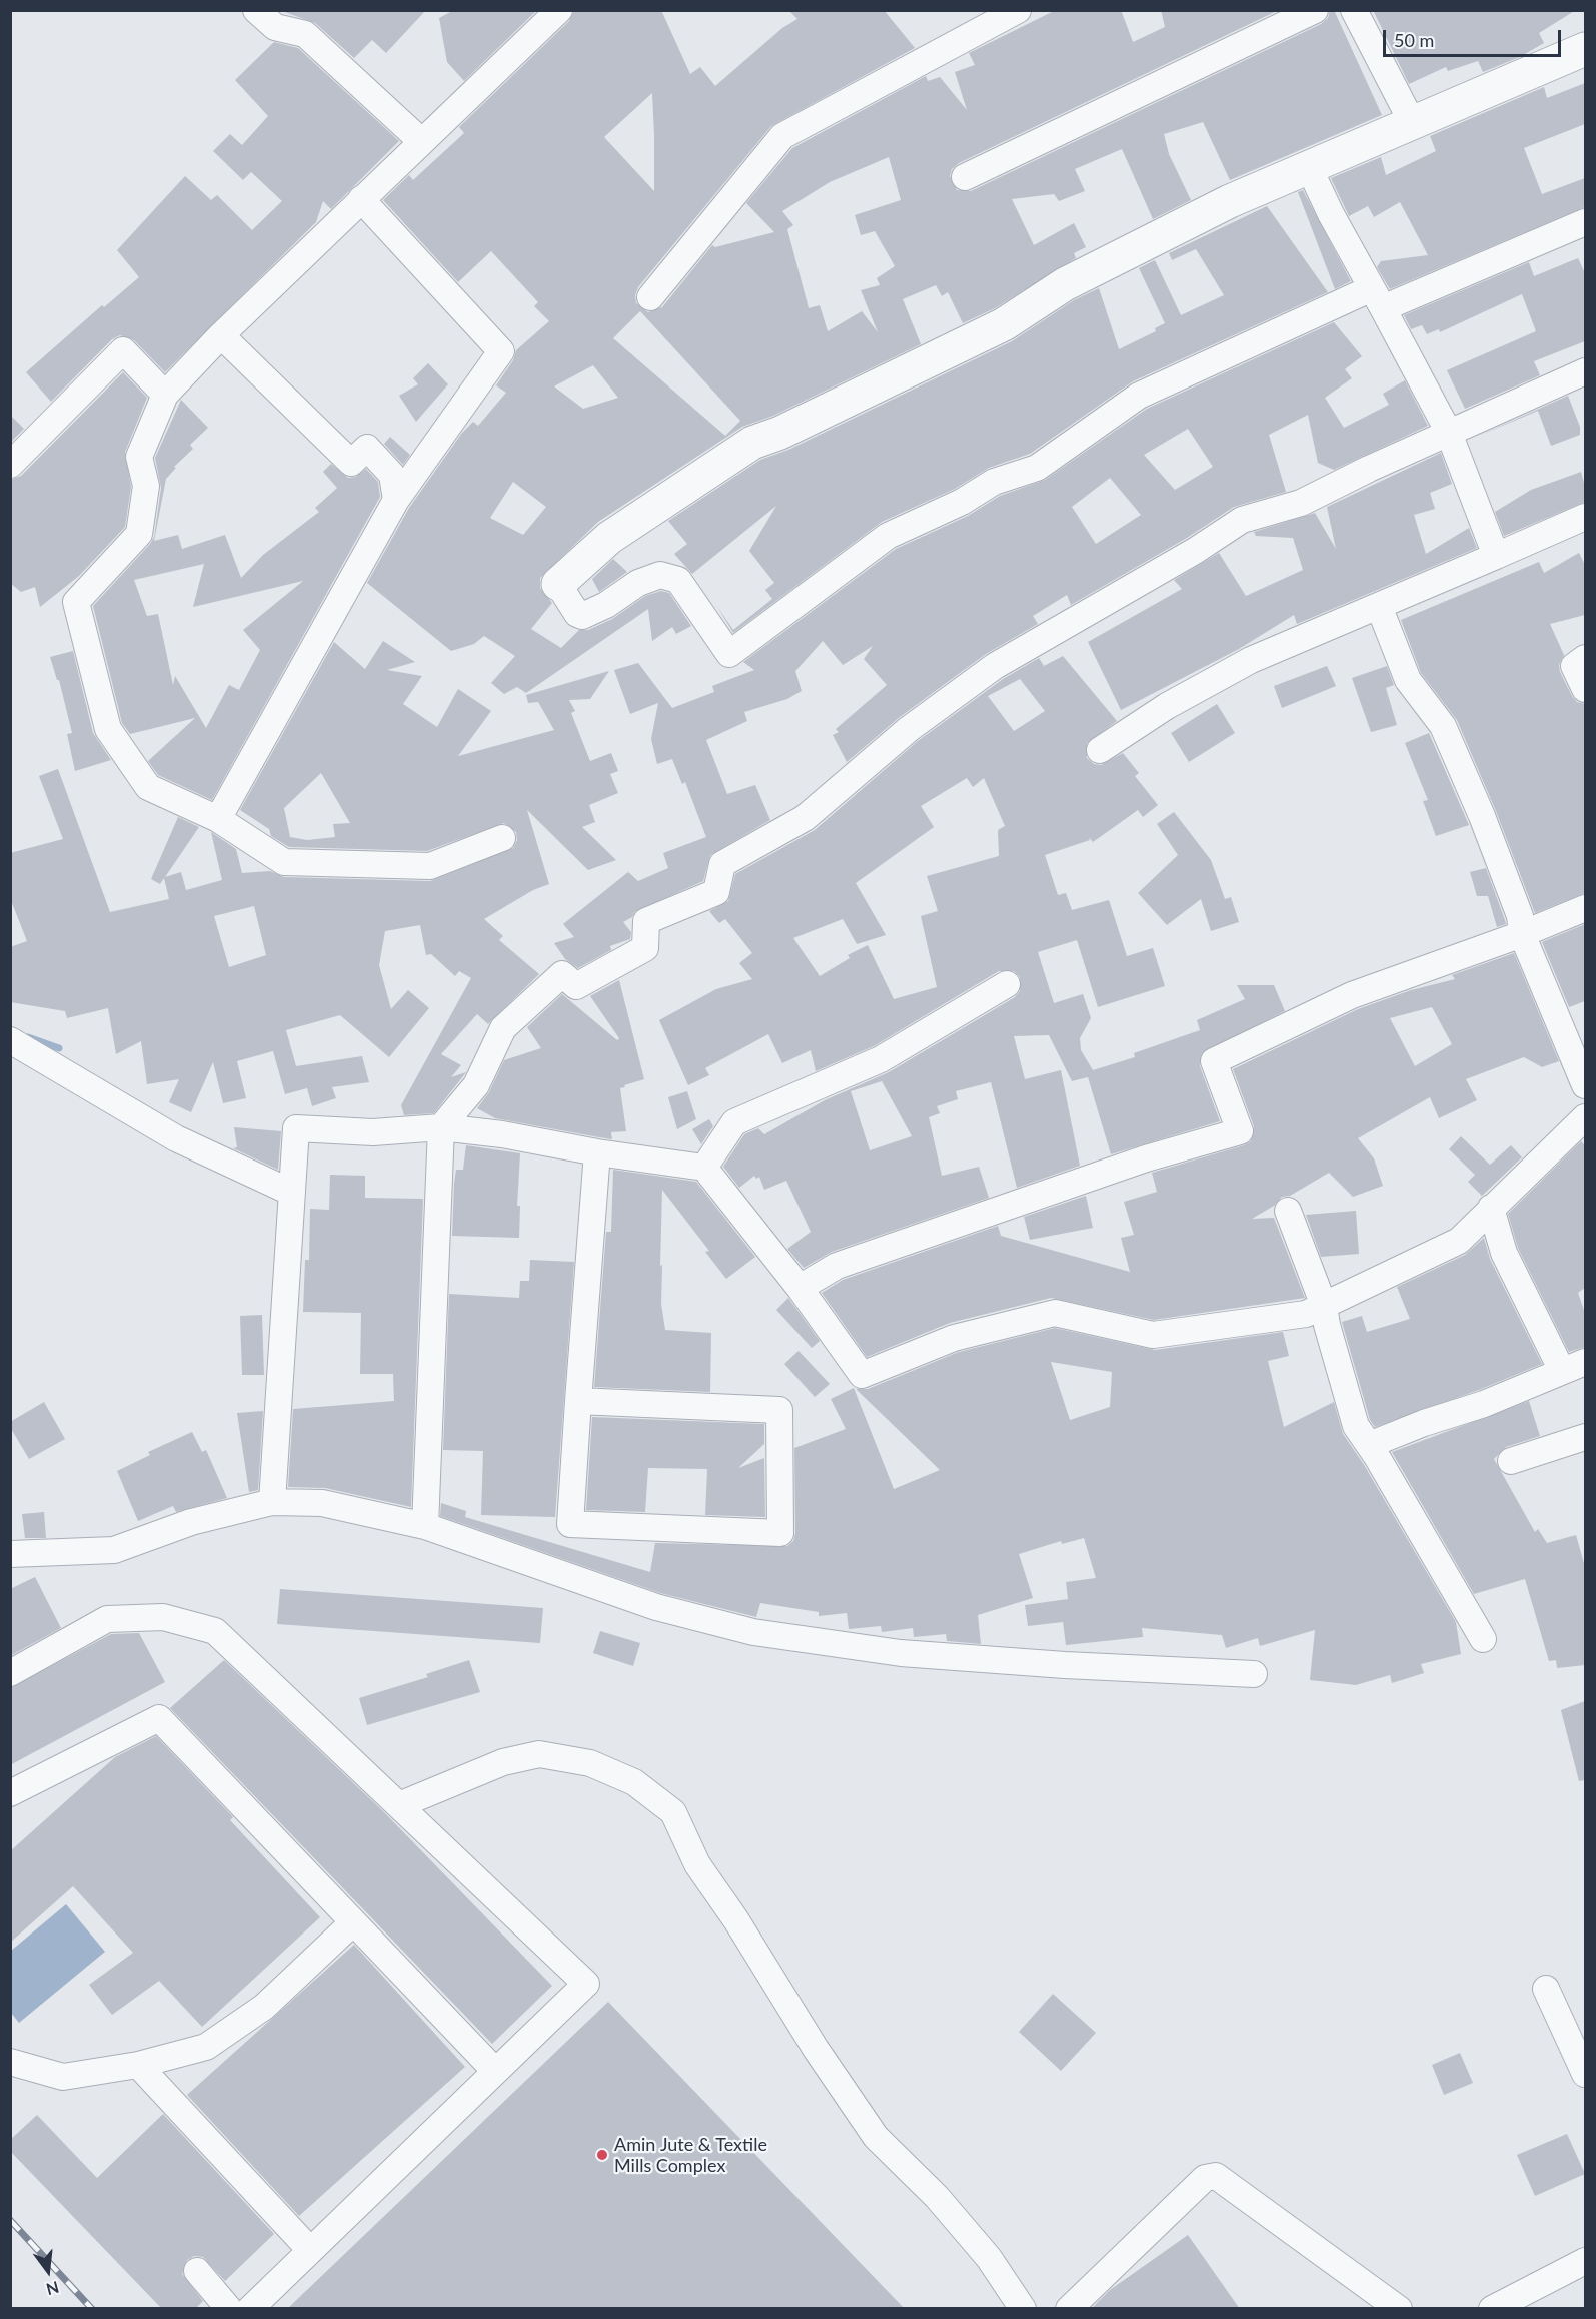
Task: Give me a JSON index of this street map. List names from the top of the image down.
{
  "places": ["Amin Jute & Textile Mills Complex"],
  "scale_bar": "50 m",
  "north": "bottom"
}
